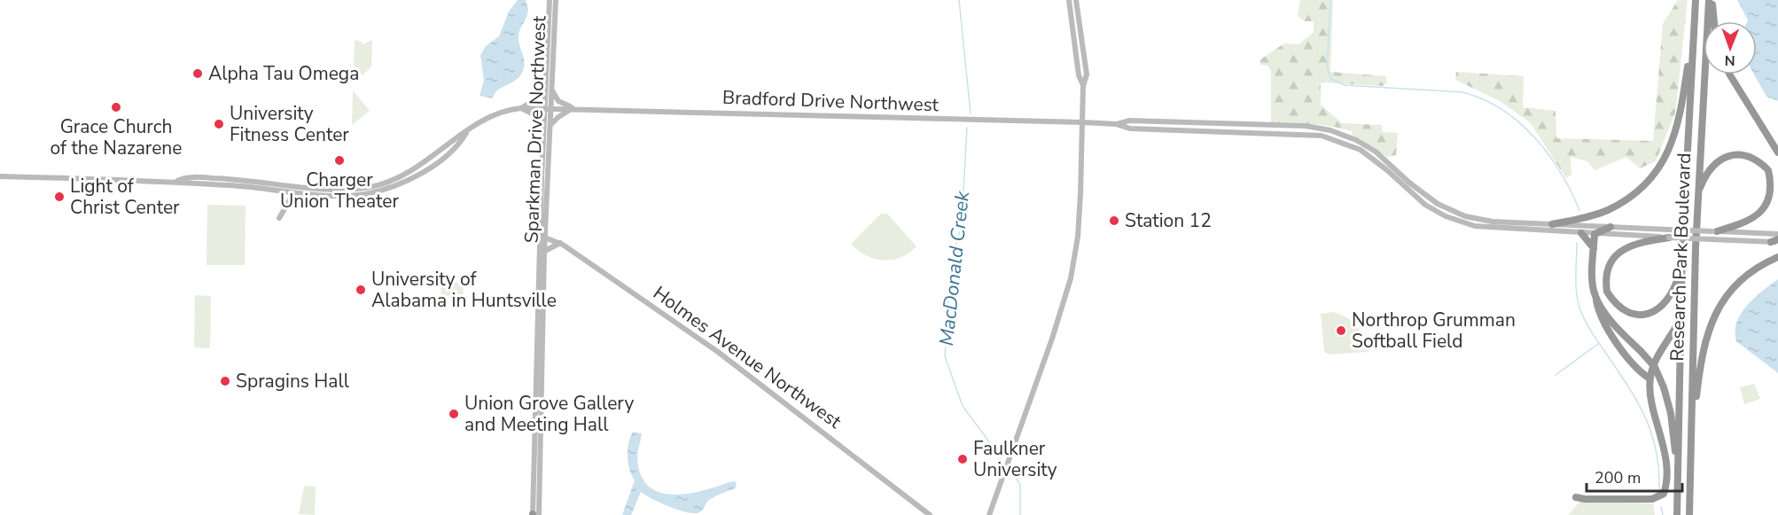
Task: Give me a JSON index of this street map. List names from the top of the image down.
{
  "streets": {
    "highway": ["Research Park Boulevard"],
    "main road": ["Bradford Drive Northwest", "Sparkman Drive Northwest", "Holmes Avenue Northwest"]
  },
  "crossings": [
    ["Bradford Drive Northwest", "Sparkman Drive Northwest"],
    ["Sparkman Drive Northwest", "Holmes Avenue Northwest"]
  ],
  "water": ["MacDonald Creek"],
  "places": [
    "Alpha Tau Omega",
    "Grace Church of the Nazarene",
    "University Fitness Center",
    "Charger Union Theater",
    "Light of Christ Center",
    "Station 12",
    "University of Alabama in Huntsville",
    "Northrop Grumman Softball Field",
    "Spragins Hall",
    "Union Grove Gallery and Meeting Hall",
    "Faulkner University"
  ],
  "scale_bar": "200 m",
  "north": "bottom"
}
